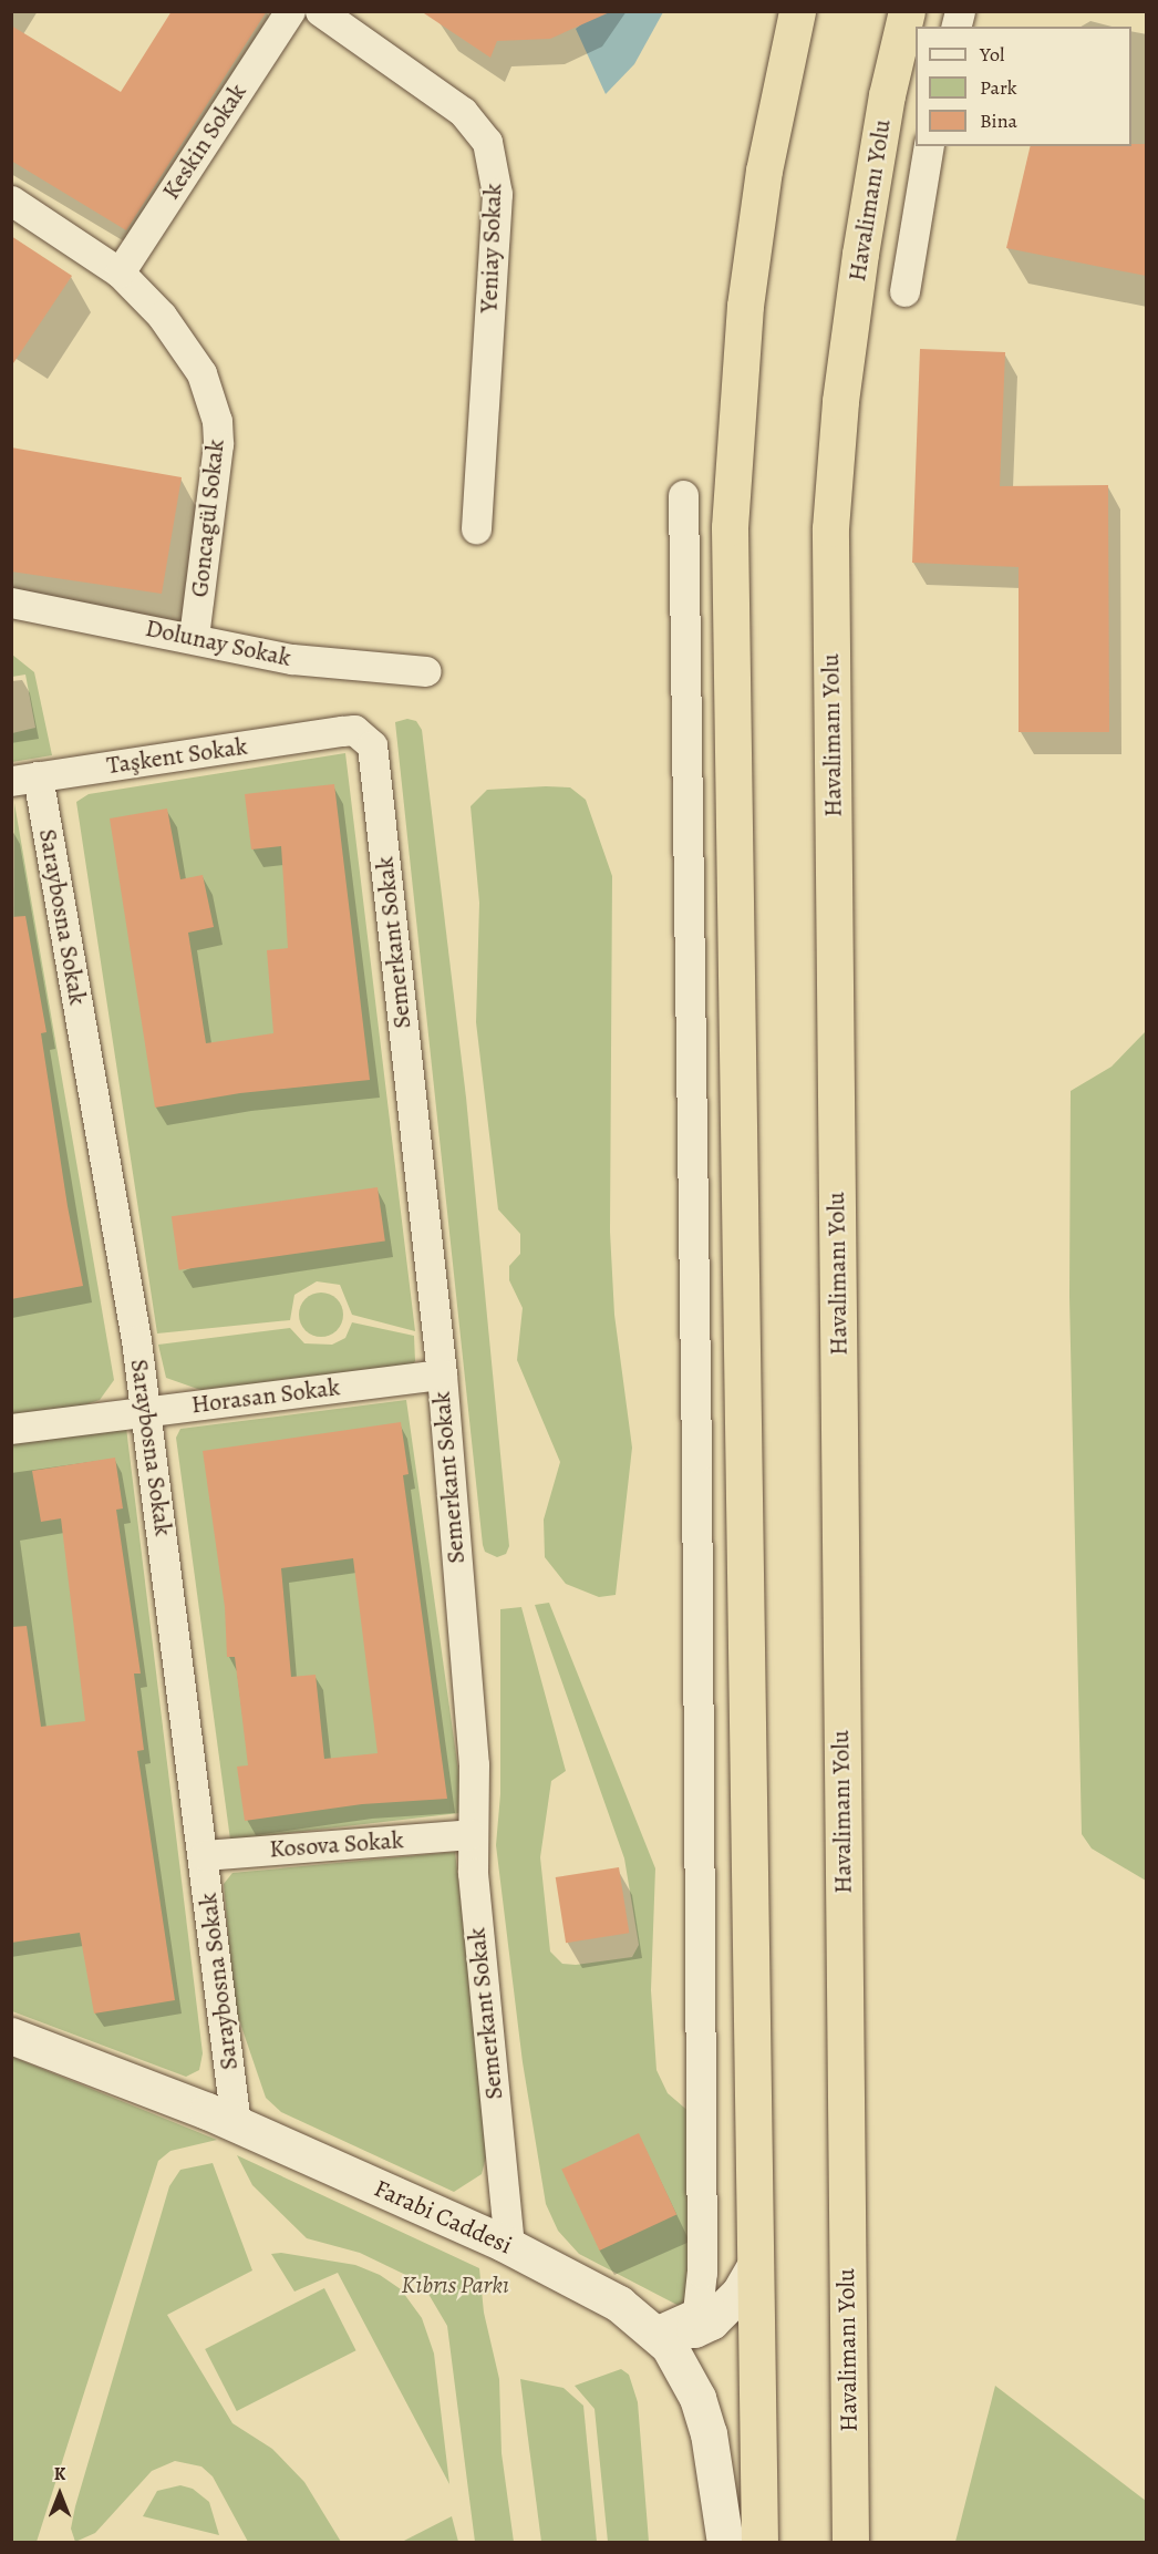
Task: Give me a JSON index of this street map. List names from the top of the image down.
{
  "streets": {
    "highway": ["Havalimanı Yolu"],
    "street": [
      "Keskin Sokak",
      "Yeniay Sokak",
      "Goncagül Sokak",
      "Dolunay Sokak",
      "Taşkent Sokak",
      "Saraybosna Sokak",
      "Semerkant Sokak",
      "Horasan Sokak",
      "Kosova Sokak",
      "Farabi Caddesi"
    ]
  },
  "crossings": [
    ["Keskin Sokak", "Goncagül Sokak"],
    ["Goncagül Sokak", "Dolunay Sokak"],
    ["Taşkent Sokak", "Saraybosna Sokak"],
    ["Taşkent Sokak", "Semerkant Sokak"],
    ["Saraybosna Sokak", "Horasan Sokak"],
    ["Saraybosna Sokak", "Kosova Sokak"],
    ["Saraybosna Sokak", "Farabi Caddesi"],
    ["Semerkant Sokak", "Horasan Sokak"],
    ["Semerkant Sokak", "Kosova Sokak"],
    ["Semerkant Sokak", "Farabi Caddesi"]
  ],
  "parks": ["Kıbrıs Parkı"],
  "legend": ["Yol", "Park", "Bina"],
  "north": "top"
}
